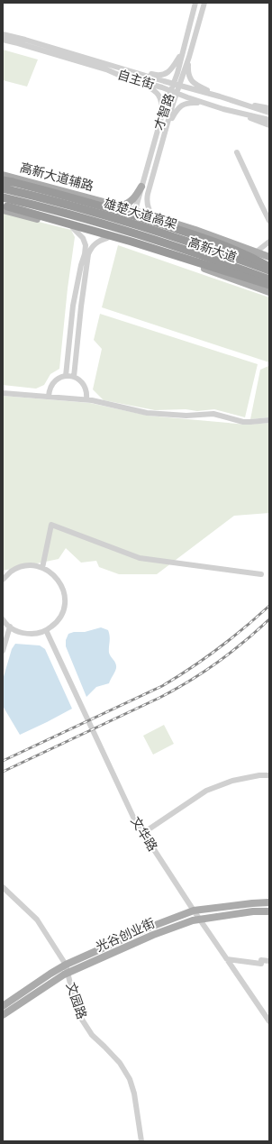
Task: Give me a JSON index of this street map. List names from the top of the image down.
{
  "streets": {
    "highway": ["雄楚大道高架"],
    "main road": ["高新大道辅路", "高新大道", "光谷创业街"],
    "street": [
      "自主街",
      "才智路",
      "文华路",
      "文园路"
    ]
  },
  "crossings": [
    ["自主街", "才智路"],
    ["才智路", "高新大道辅路"],
    ["才智路", "高新大道"],
    ["雄楚大道高架", "高新大道"],
    ["文华路", "光谷创业街"],
    ["光谷创业街", "文园路"]
  ]
}
